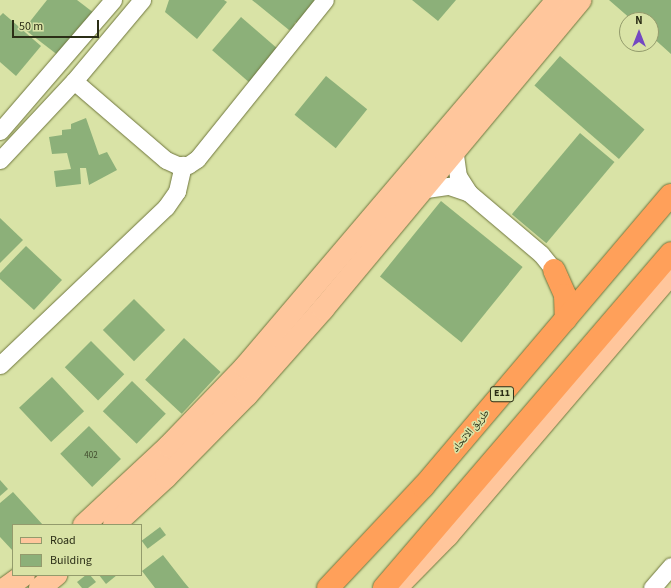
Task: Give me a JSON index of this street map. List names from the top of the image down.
{
  "streets": {
    "highway": ["E11", "طريق الاتحاد"]
  },
  "house_numbers": ["402"],
  "legend": ["Road", "Building"],
  "scale_bar": "50 m",
  "north": "top"
}
